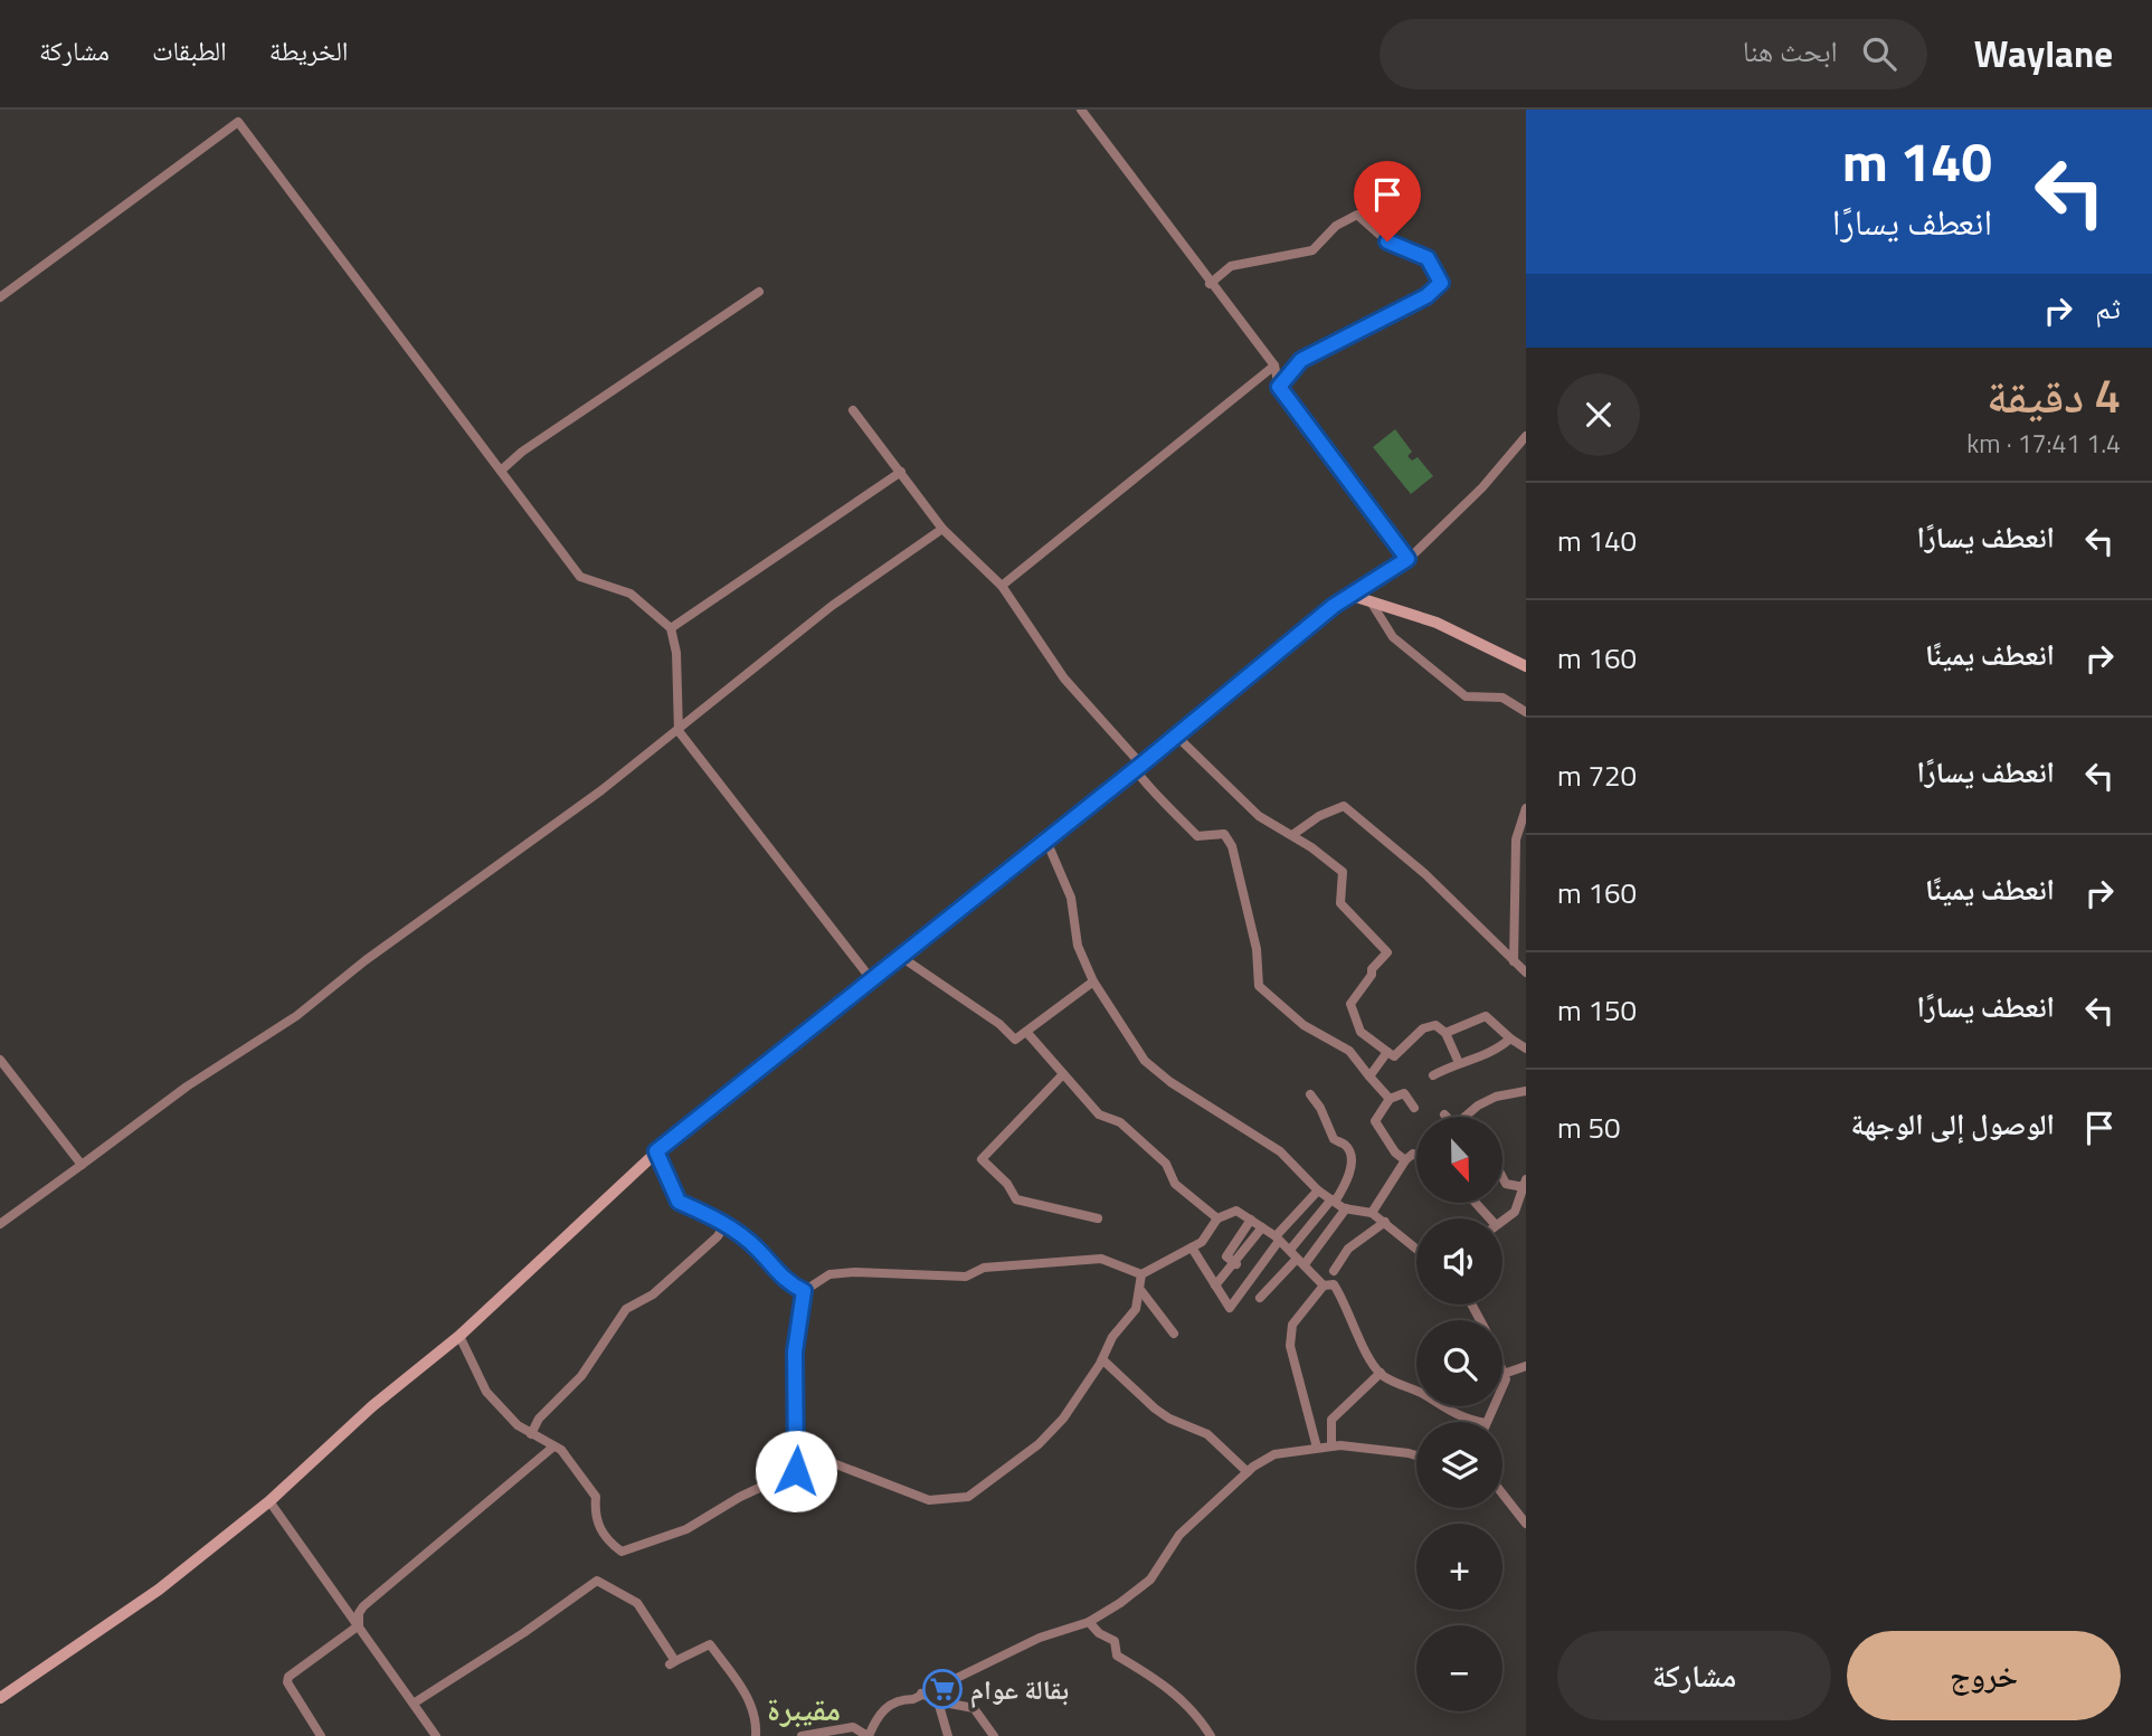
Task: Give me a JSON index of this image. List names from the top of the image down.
{
  "districts": ["مقيبرة"],
  "places": {
    "supermarket": ["بقالة عوام"]
  },
  "north": "bottom",
  "page": {
    "header": "Waylane",
    "search": "ابحث هنا",
    "nav": ["الخريطة", "الطبقات", "مشاركة"],
    "turn": ["140 m", "انعطف يسارًا"],
    "then": "ثم",
    "heading": ["4 دقيقة", "1.4 km · 17:41"],
    "list": [
      {
        "name": "انعطف يسارًا",
        "value": "140 m"
      },
      {
        "name": "انعطف يمينًا",
        "value": "160 m"
      },
      {
        "name": "انعطف يسارًا",
        "value": "720 m"
      },
      {
        "name": "انعطف يمينًا",
        "value": "160 m"
      },
      {
        "name": "انعطف يسارًا",
        "value": "150 m"
      },
      {
        "name": "الوصول إلى الوجهة",
        "value": "50 m"
      }
    ],
    "map_buttons": ["+", "−"],
    "buttons": ["خروج", "مشاركة"]
  }
}
